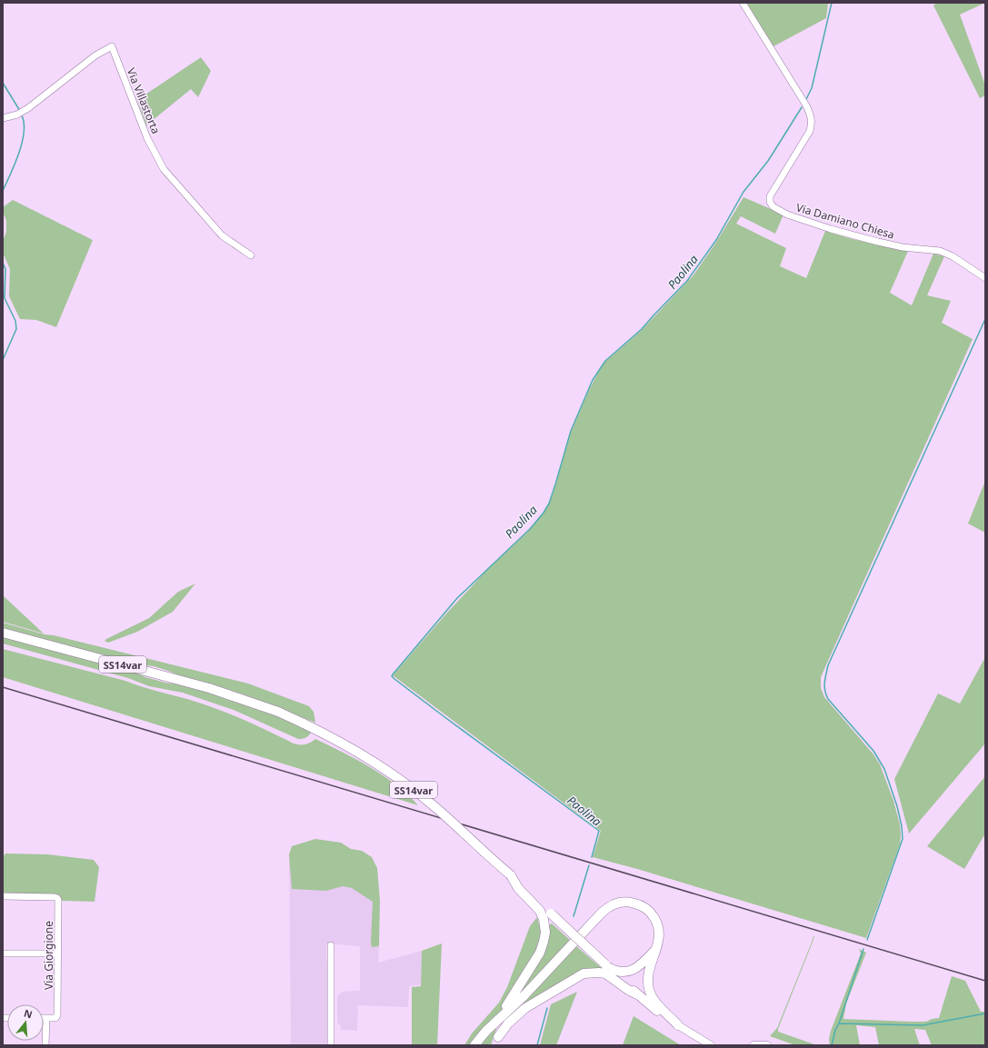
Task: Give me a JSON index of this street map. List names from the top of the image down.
{
  "streets": {
    "highway": ["SS14var"],
    "street": ["Via Villastorta", "Via Damiano Chiesa", "Via Giorgione"]
  },
  "water": ["Paolina"],
  "north": "top"
}
